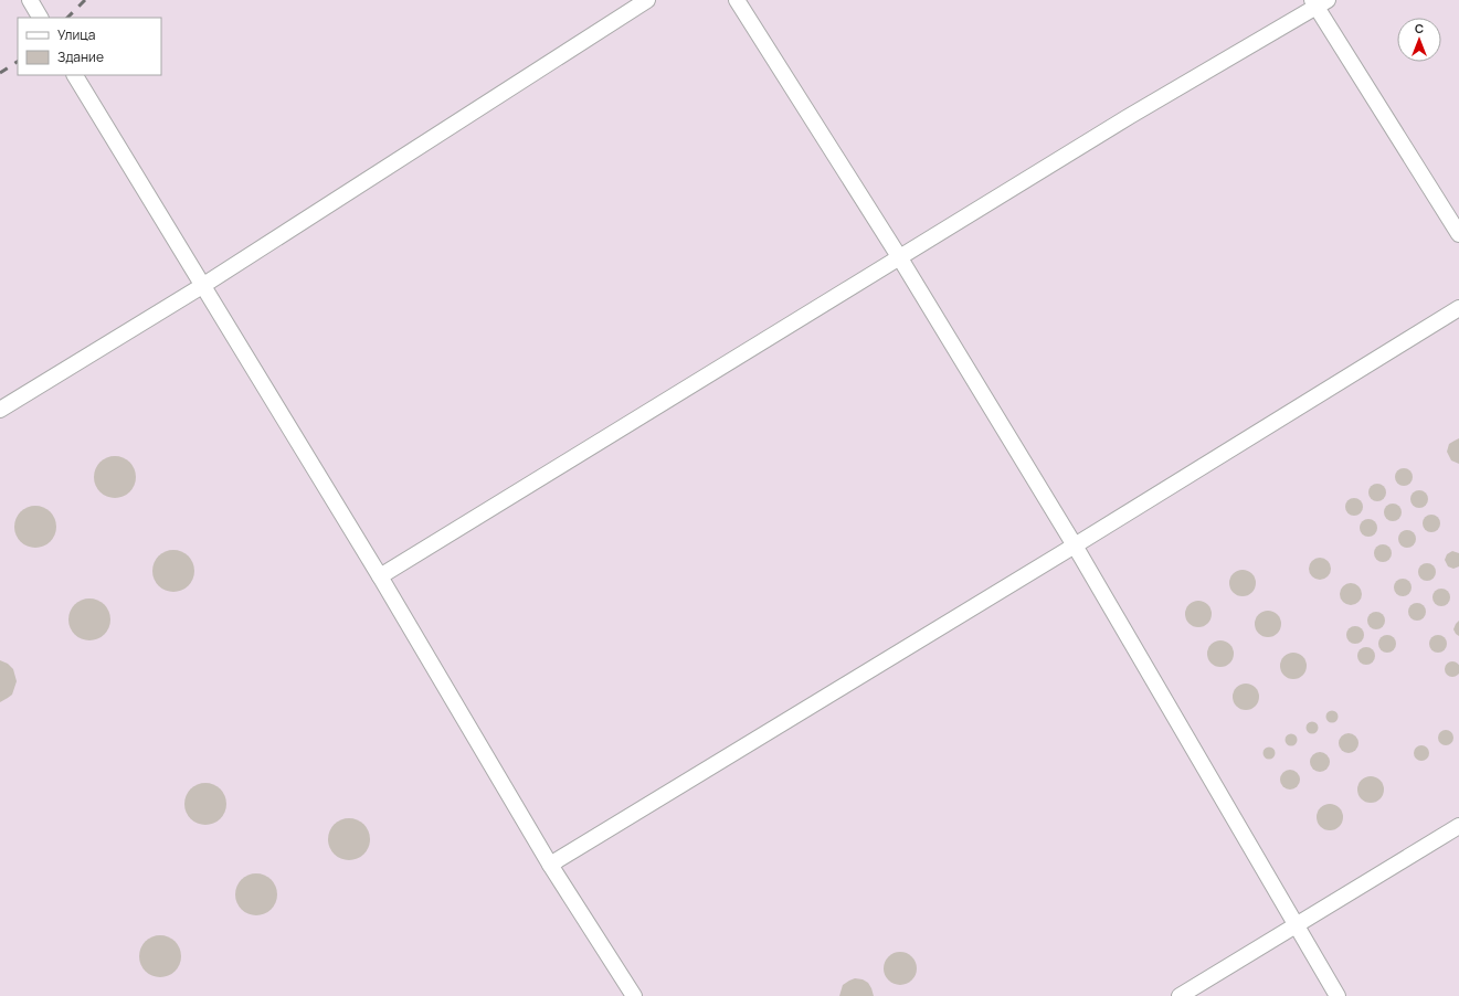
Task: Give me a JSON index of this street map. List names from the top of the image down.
{
  "legend": ["Улица", "Здание"],
  "north": "top"
}
